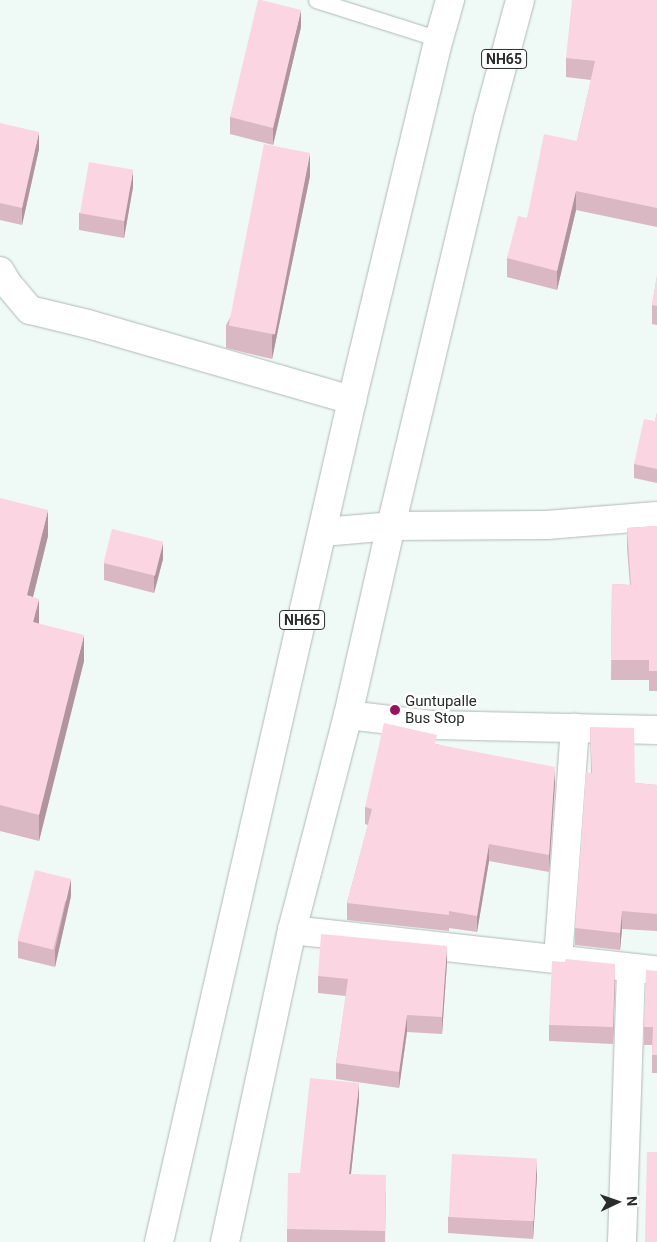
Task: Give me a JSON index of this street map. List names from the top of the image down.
{
  "streets": {
    "main road": ["NH65"]
  },
  "places": ["Guntupalle Bus Stop"],
  "north": "right"
}
